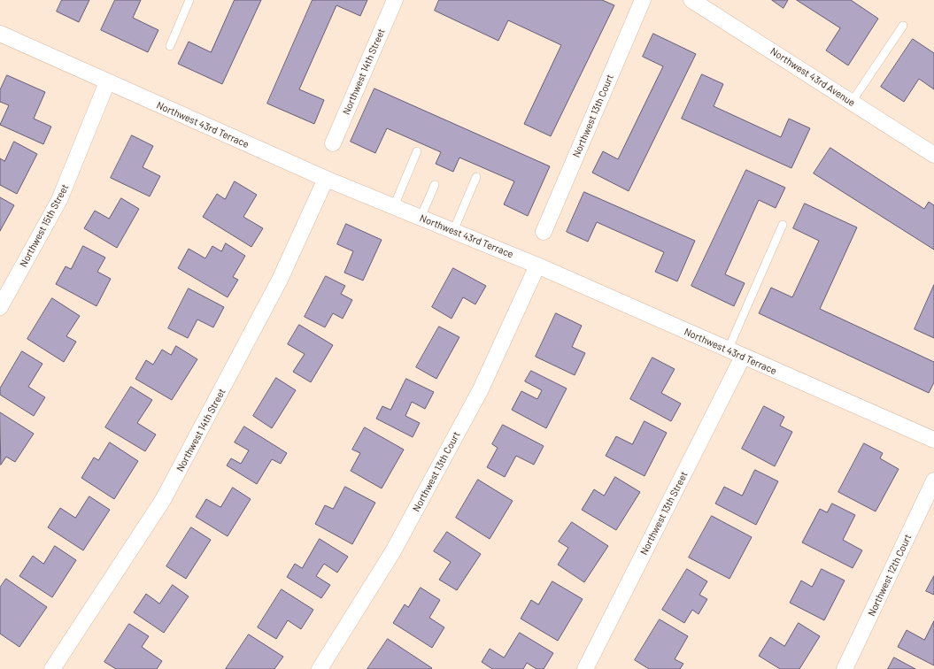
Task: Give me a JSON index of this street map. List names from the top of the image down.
{
  "streets": {
    "street": [
      "Northwest 14th Street",
      "Northwest 43rd Avenue",
      "Northwest 13th Court",
      "Northwest 43rd Terrace",
      "Northwest 15th Street",
      "Northwest 13th Street",
      "Northwest 12th Court"
    ]
  },
  "crossings": [
    ["Northwest 14th Street", "Northwest 43rd Terrace"],
    ["Northwest 13th Court", "Northwest 43rd Terrace"],
    ["Northwest 43rd Terrace", "Northwest 15th Street"],
    ["Northwest 43rd Terrace", "Northwest 13th Street"]
  ]
}
